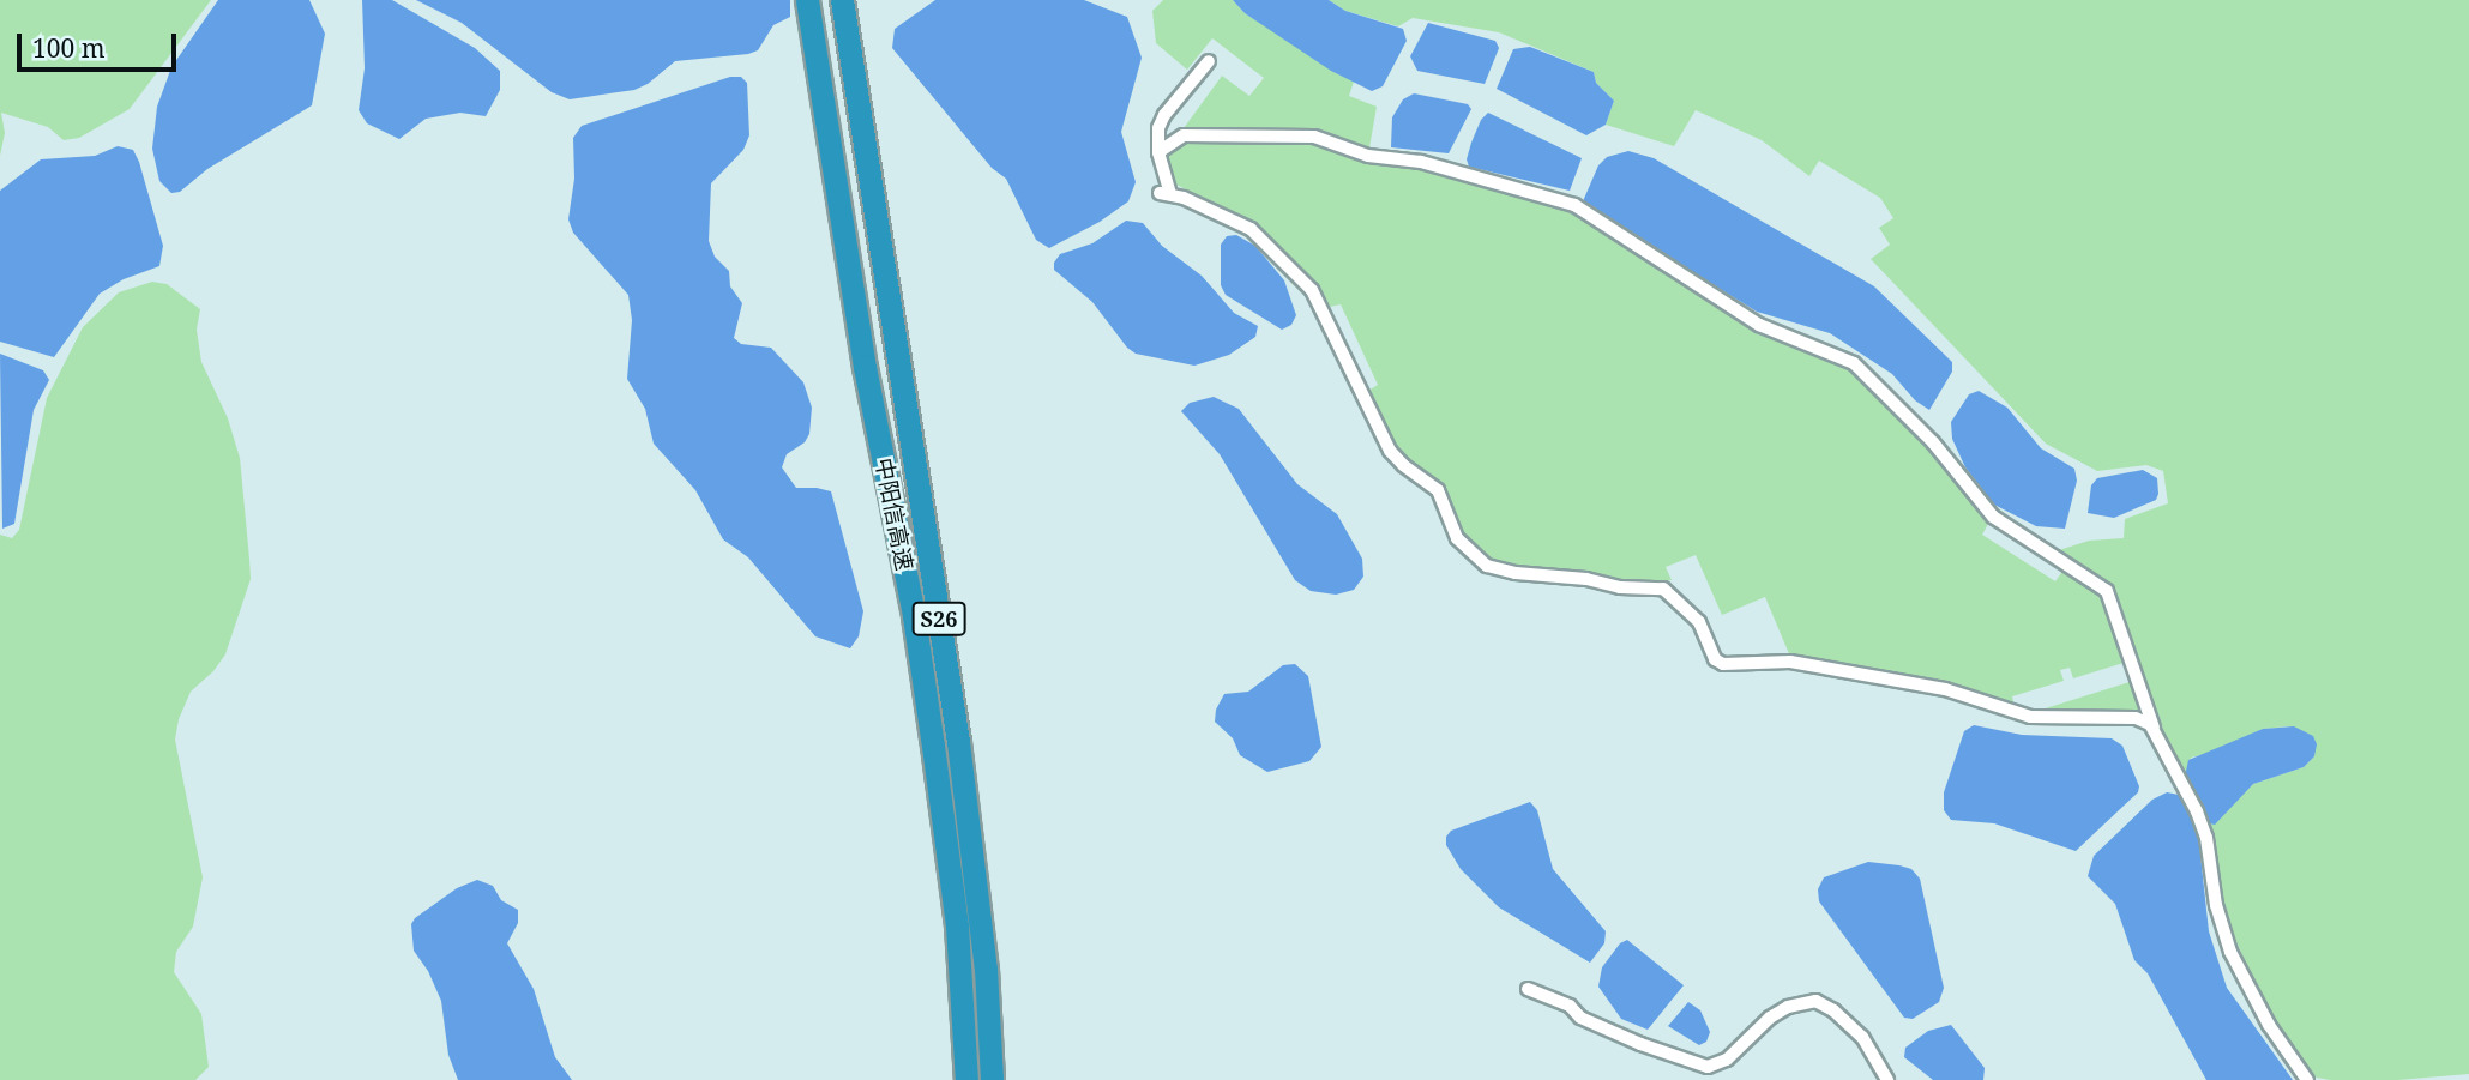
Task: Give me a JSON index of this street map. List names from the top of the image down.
{
  "streets": {
    "highway": ["中阳信高速", "S26"]
  },
  "scale_bar": "100 m"
}
